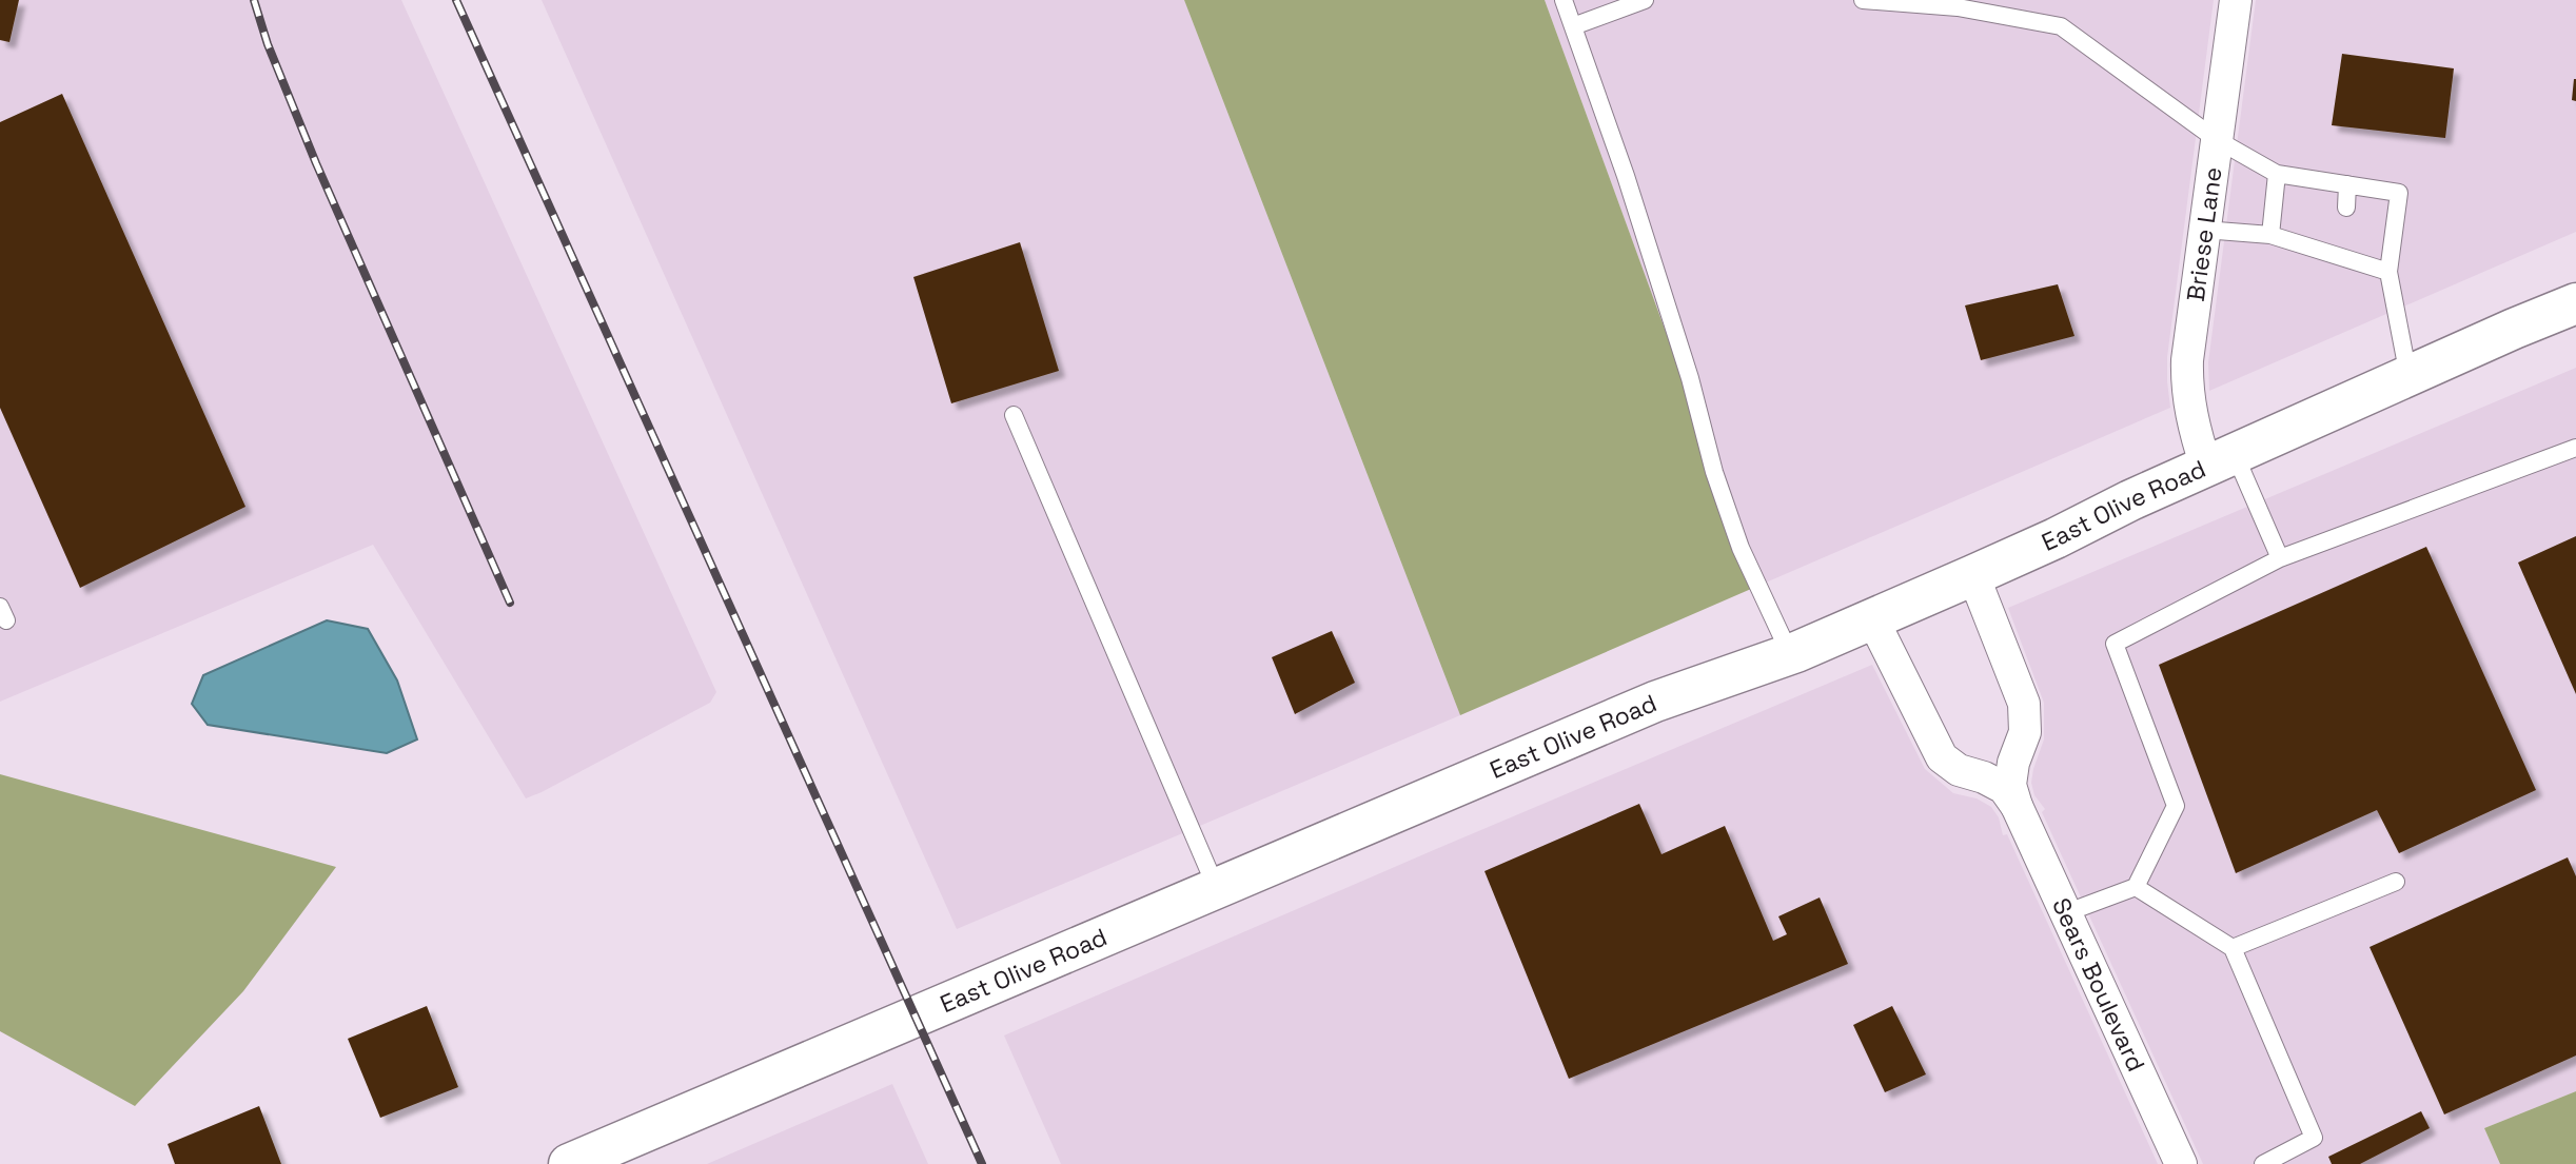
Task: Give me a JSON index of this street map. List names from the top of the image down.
{
  "streets": {
    "street": ["Briese Lane", "East Olive Road", "Sears Boulevard"]
  },
  "crossings": [
    ["Briese Lane", "East Olive Road"],
    ["East Olive Road", "Sears Boulevard"]
  ]
}
